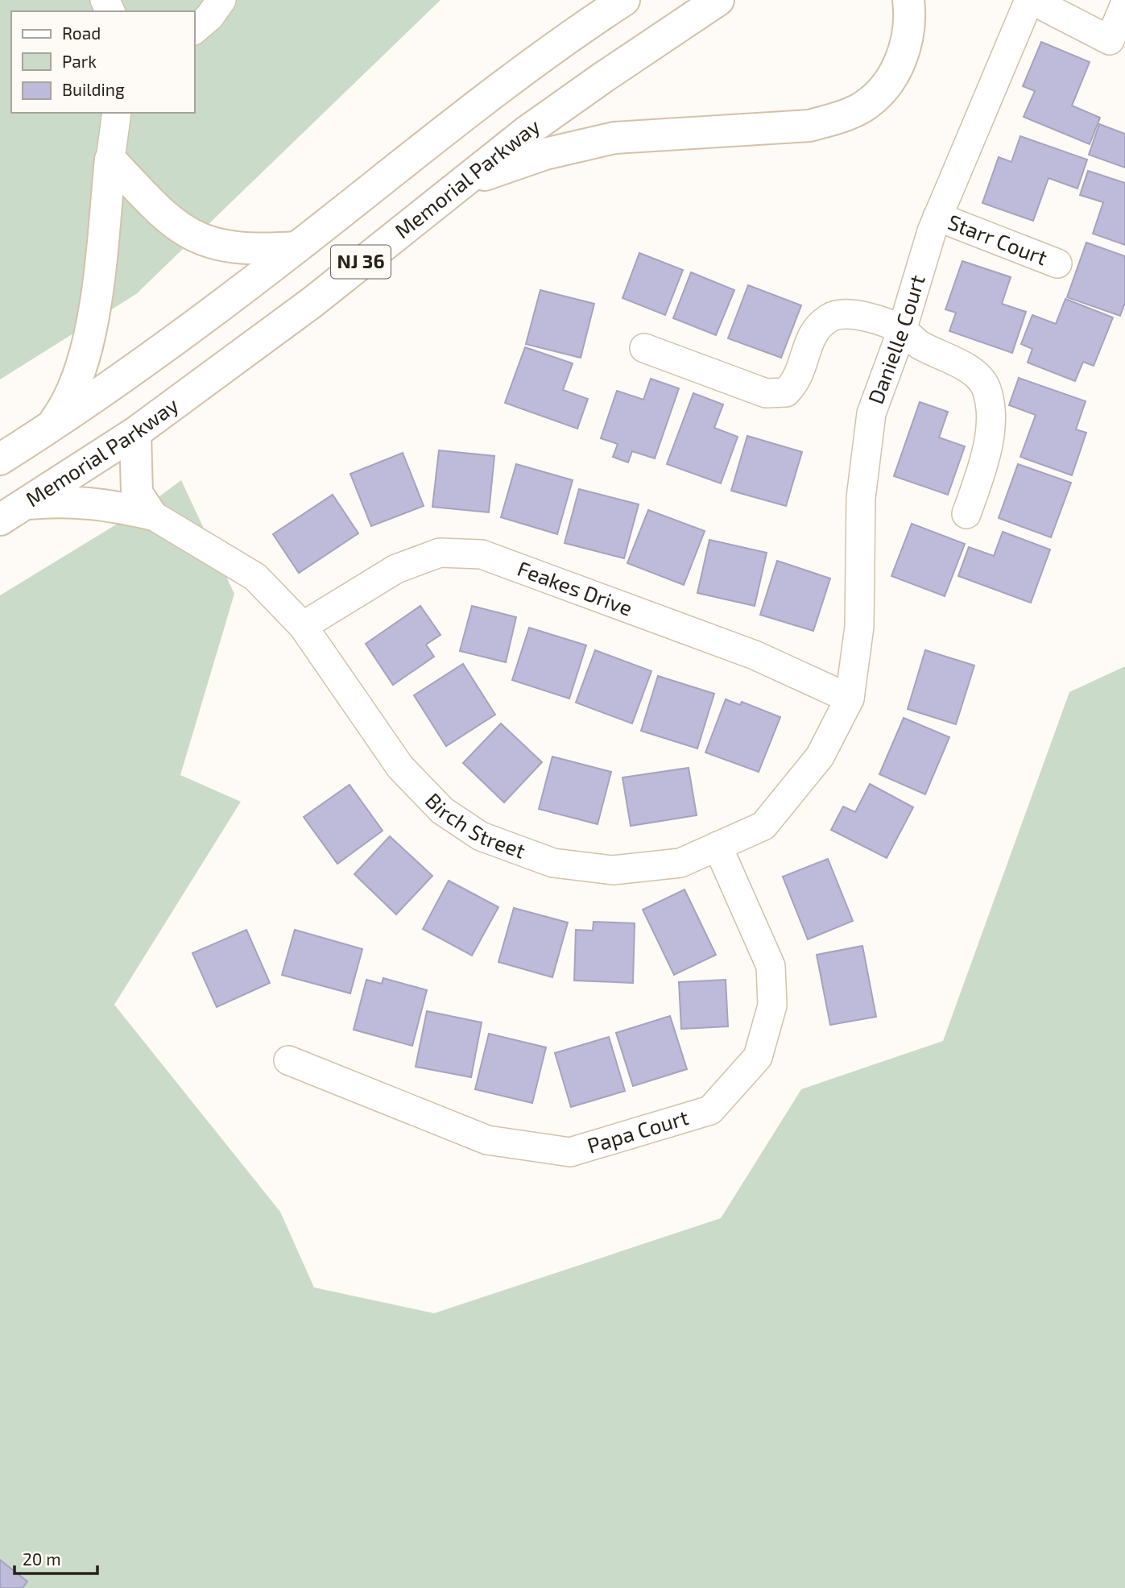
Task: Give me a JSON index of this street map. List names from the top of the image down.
{
  "streets": {
    "highway": ["Memorial Parkway", "NJ 36"],
    "street": [
      "Starr Court",
      "Danielle Court",
      "Feakes Drive",
      "Birch Street",
      "Papa Court"
    ]
  },
  "crossings": [
    ["Starr Court", "Danielle Court"],
    ["Danielle Court", "Feakes Drive"],
    ["Danielle Court", "Birch Street"],
    ["Feakes Drive", "Birch Street"],
    ["Birch Street", "Papa Court"]
  ],
  "legend": ["Road", "Park", "Building"],
  "scale_bar": "20 m"
}
